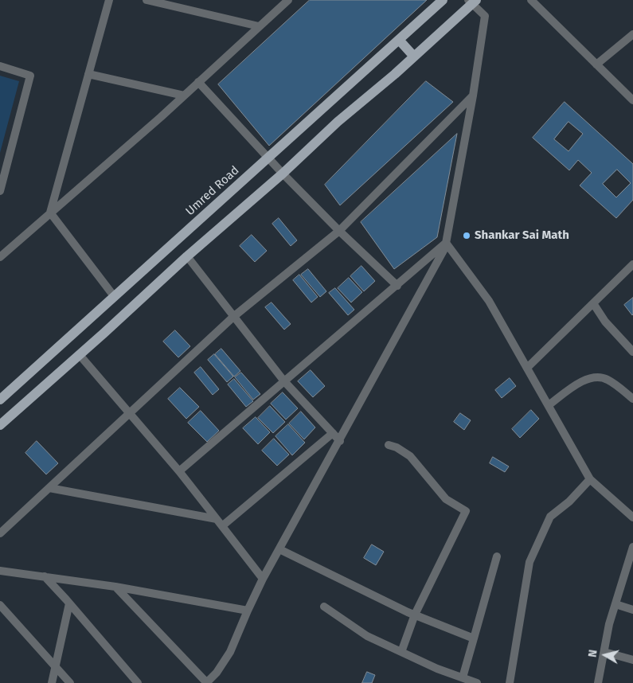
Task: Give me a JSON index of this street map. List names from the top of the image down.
{
  "streets": {
    "main road": ["Umred Road"]
  },
  "places": ["Shankar Sai Math"],
  "north": "left"
}
